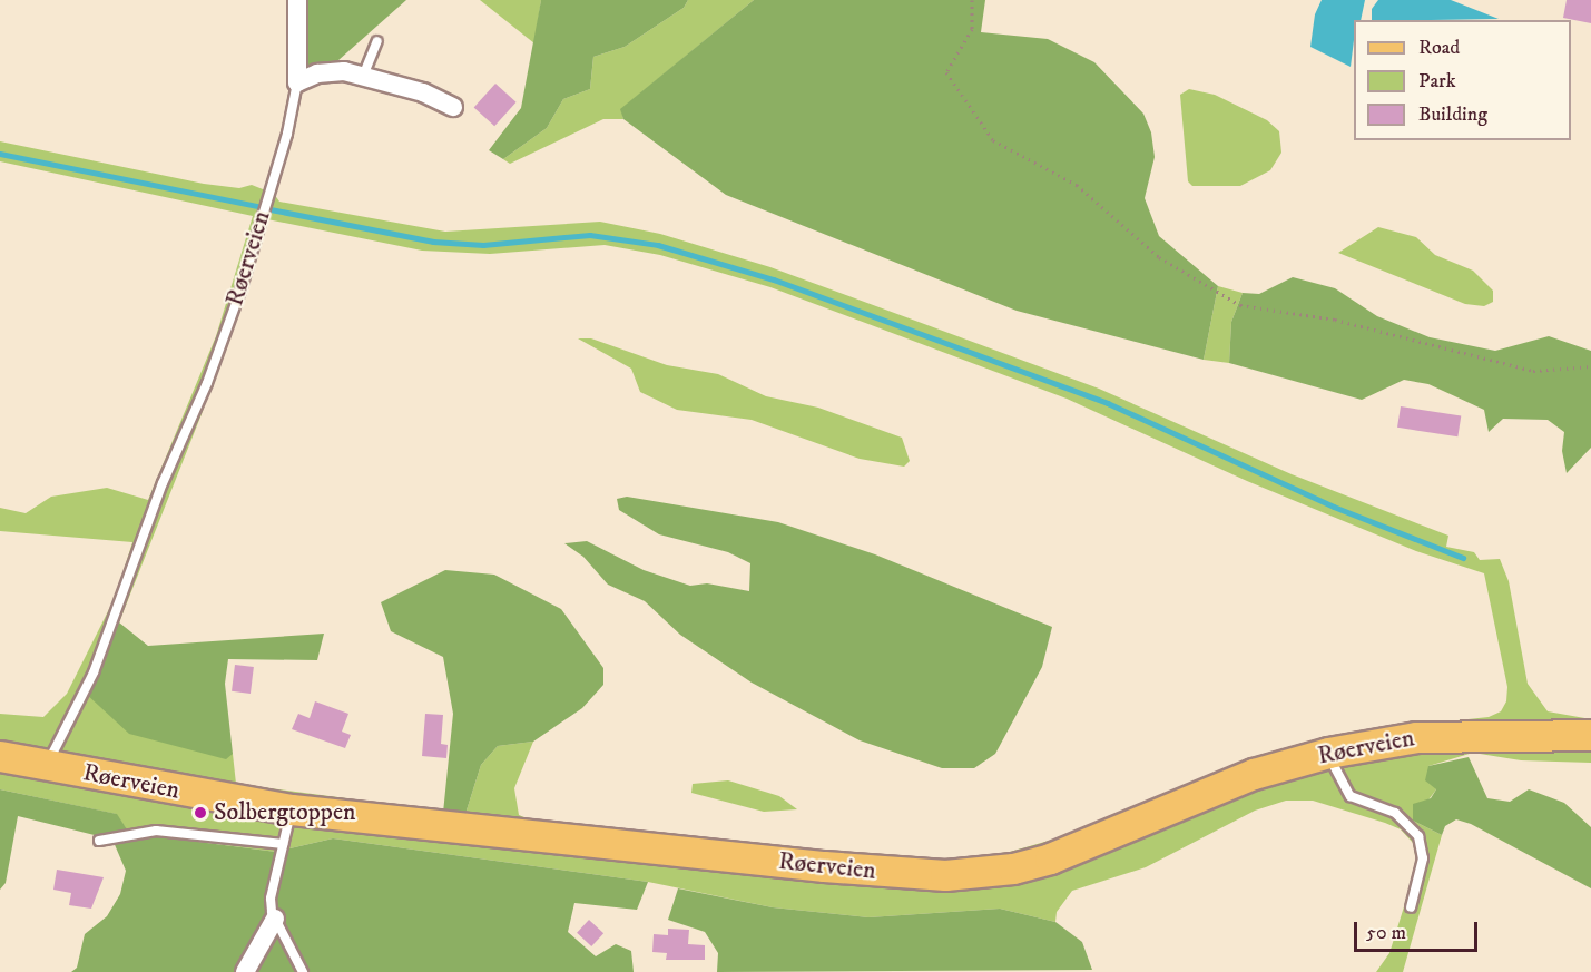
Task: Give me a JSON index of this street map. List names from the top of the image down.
{
  "streets": {
    "main road": ["Røerveien"]
  },
  "places": ["Solbergtoppen"],
  "legend": ["Road", "Park", "Building"],
  "scale_bar": "50 m"
}
